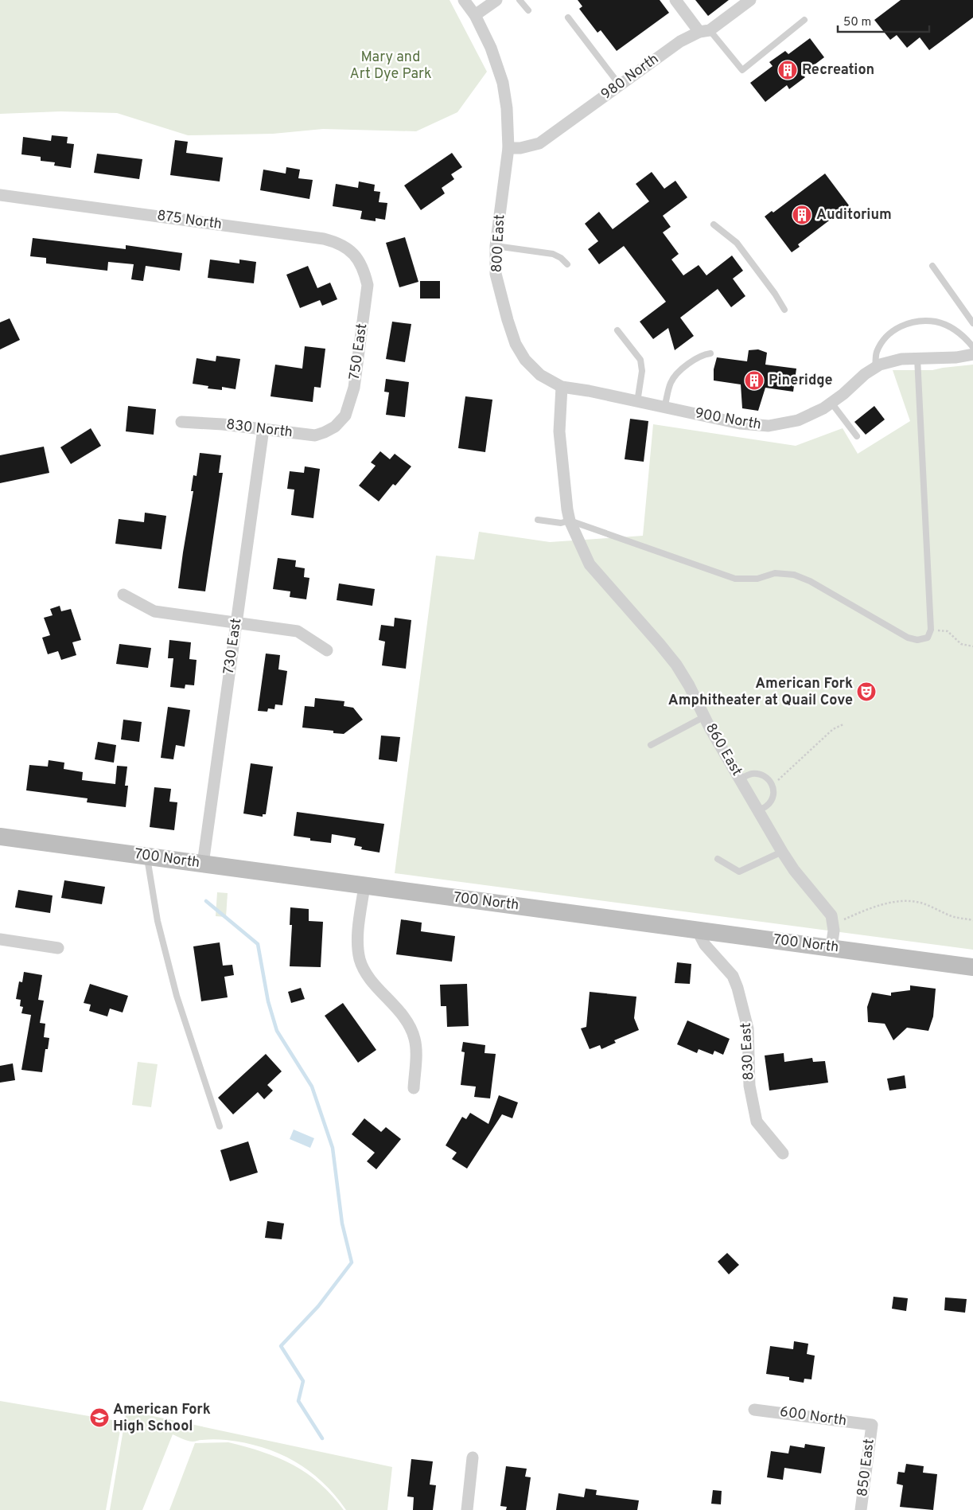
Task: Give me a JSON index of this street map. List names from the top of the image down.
{
  "streets": {
    "street": [
      "980 North",
      "875 North",
      "800 East",
      "750 East",
      "900 North",
      "830 North",
      "730 East",
      "860 East",
      "700 North",
      "830 East",
      "600 North",
      "850 East"
    ]
  },
  "crossings": [
    ["980 North", "800 East"],
    ["875 North", "750 East"],
    ["800 East", "900 North"],
    ["750 East", "830 North"],
    ["830 North", "730 East"],
    ["730 East", "700 North"],
    ["860 East", "700 North"],
    ["700 North", "830 East"],
    ["600 North", "850 East"]
  ],
  "parks": ["Mary and Art Dye Park"],
  "places": {
    "building": ["Recreation", "Auditorium", "Pineridge"],
    "theatre": ["American Fork Amphitheater at Quail Cove"],
    "school or university": ["American Fork High School"]
  },
  "scale_bar": "50 m"
}
